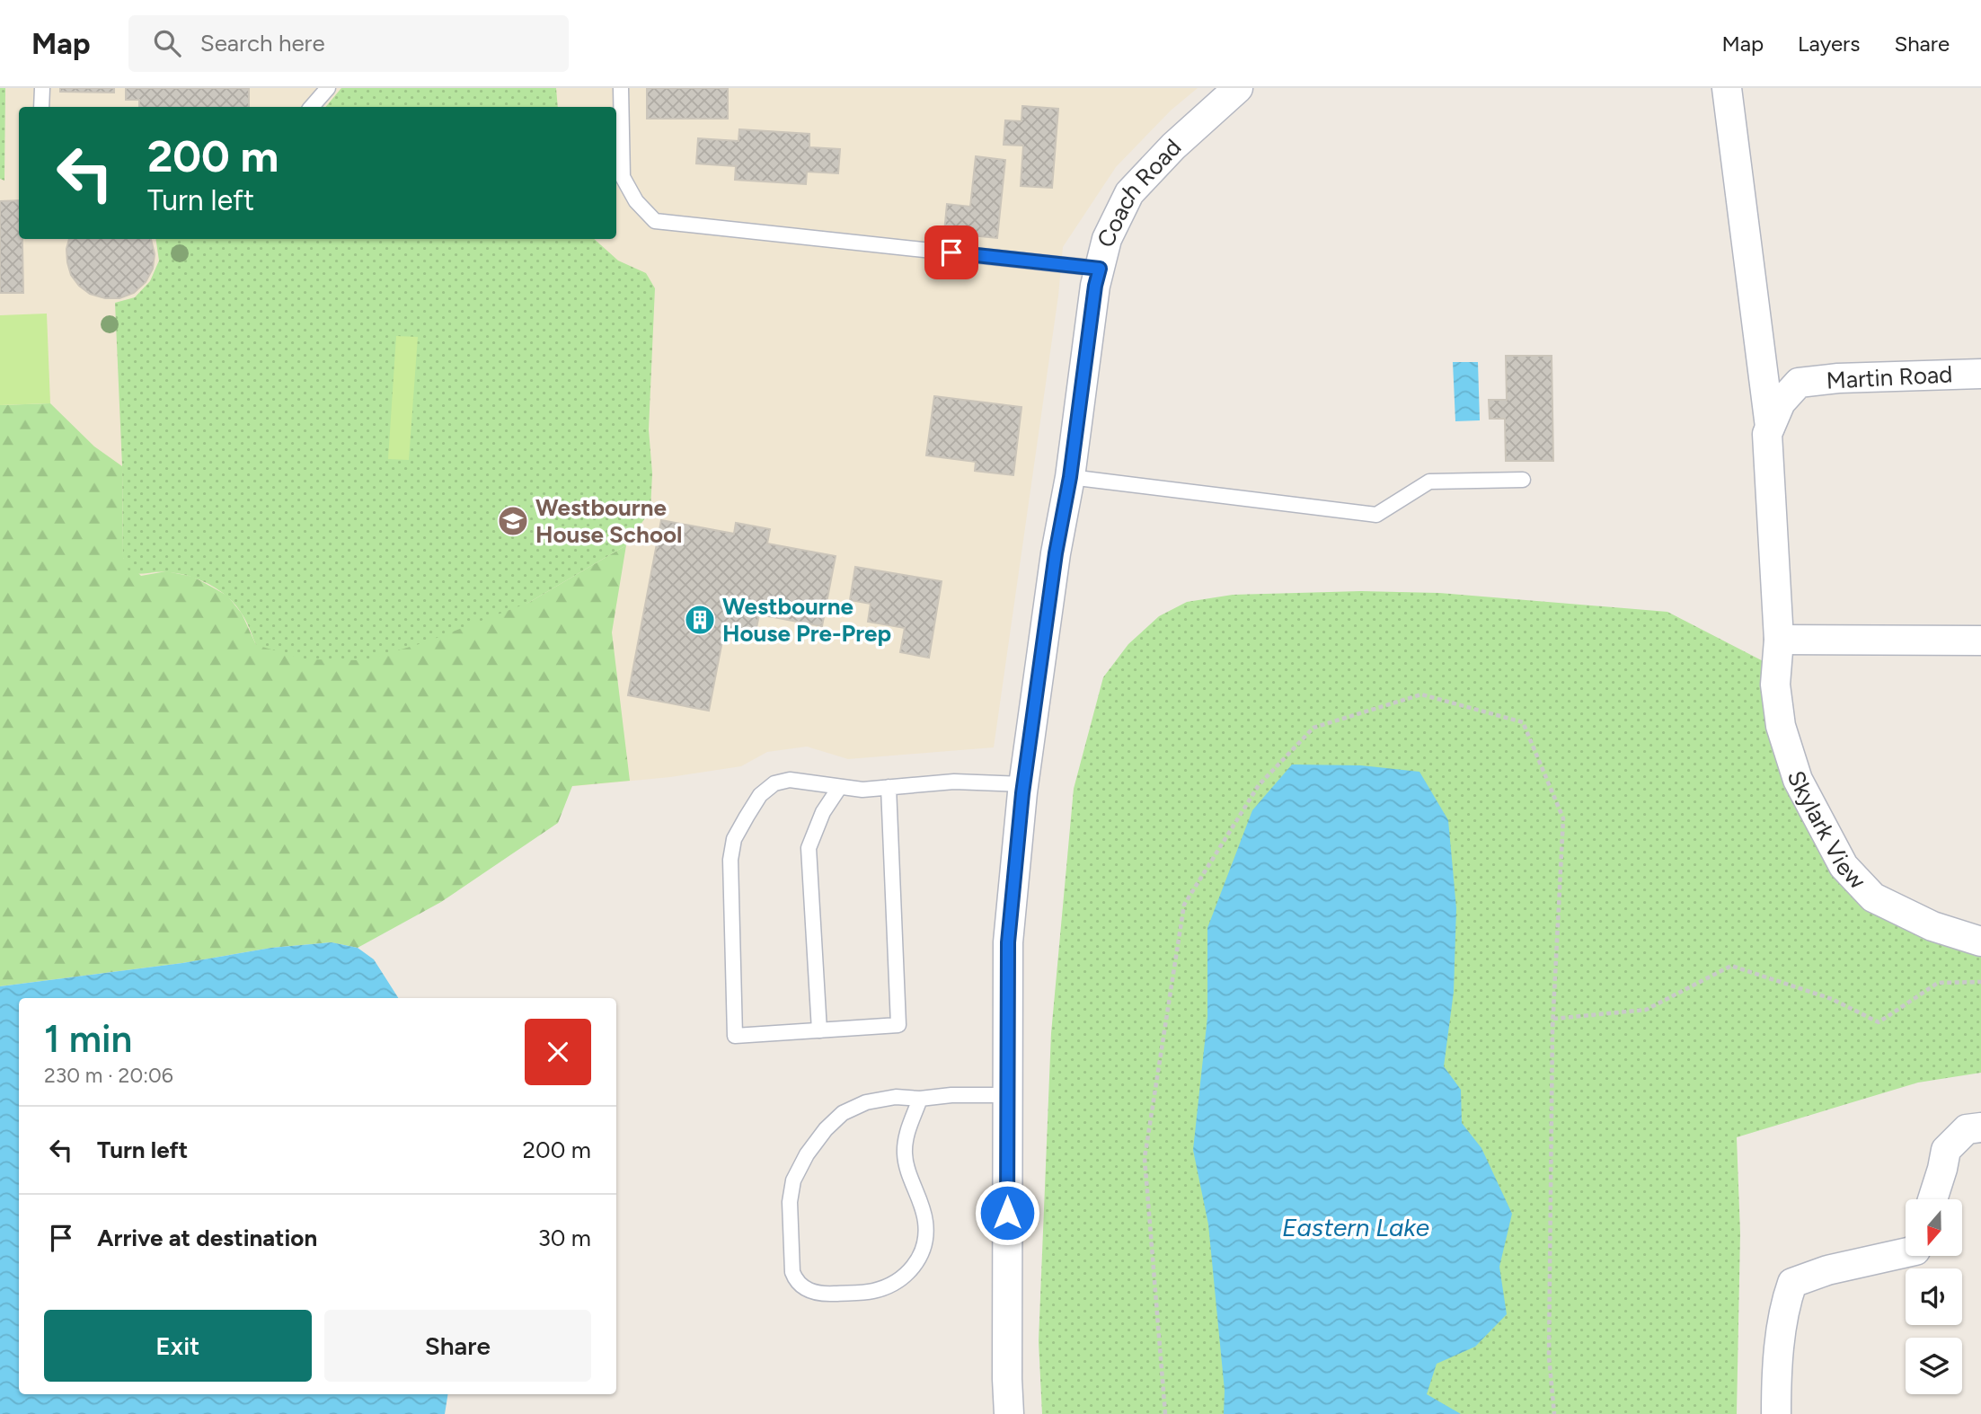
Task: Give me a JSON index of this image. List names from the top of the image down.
{
  "streets": {
    "street": ["Coach Road", "Martin Road", "Skylark View"]
  },
  "crossings": [
    ["Martin Road", "Skylark View"]
  ],
  "water": ["Eastern Lake"],
  "places": {
    "school or university": ["Westbourne House School"],
    "building": ["Westbourne House Pre-Prep"]
  },
  "north": "bottom",
  "page": {
    "header": "Map",
    "search": "Search here",
    "nav": ["Map", "Layers", "Share"],
    "turn": ["200 m", "Turn left"],
    "heading": ["1 min", "230 m · 20:06"],
    "list": [
      {
        "name": "Turn left",
        "value": "200 m"
      },
      {
        "name": "Arrive at destination",
        "value": "30 m"
      }
    ],
    "buttons": ["Exit", "Share"]
  }
}
